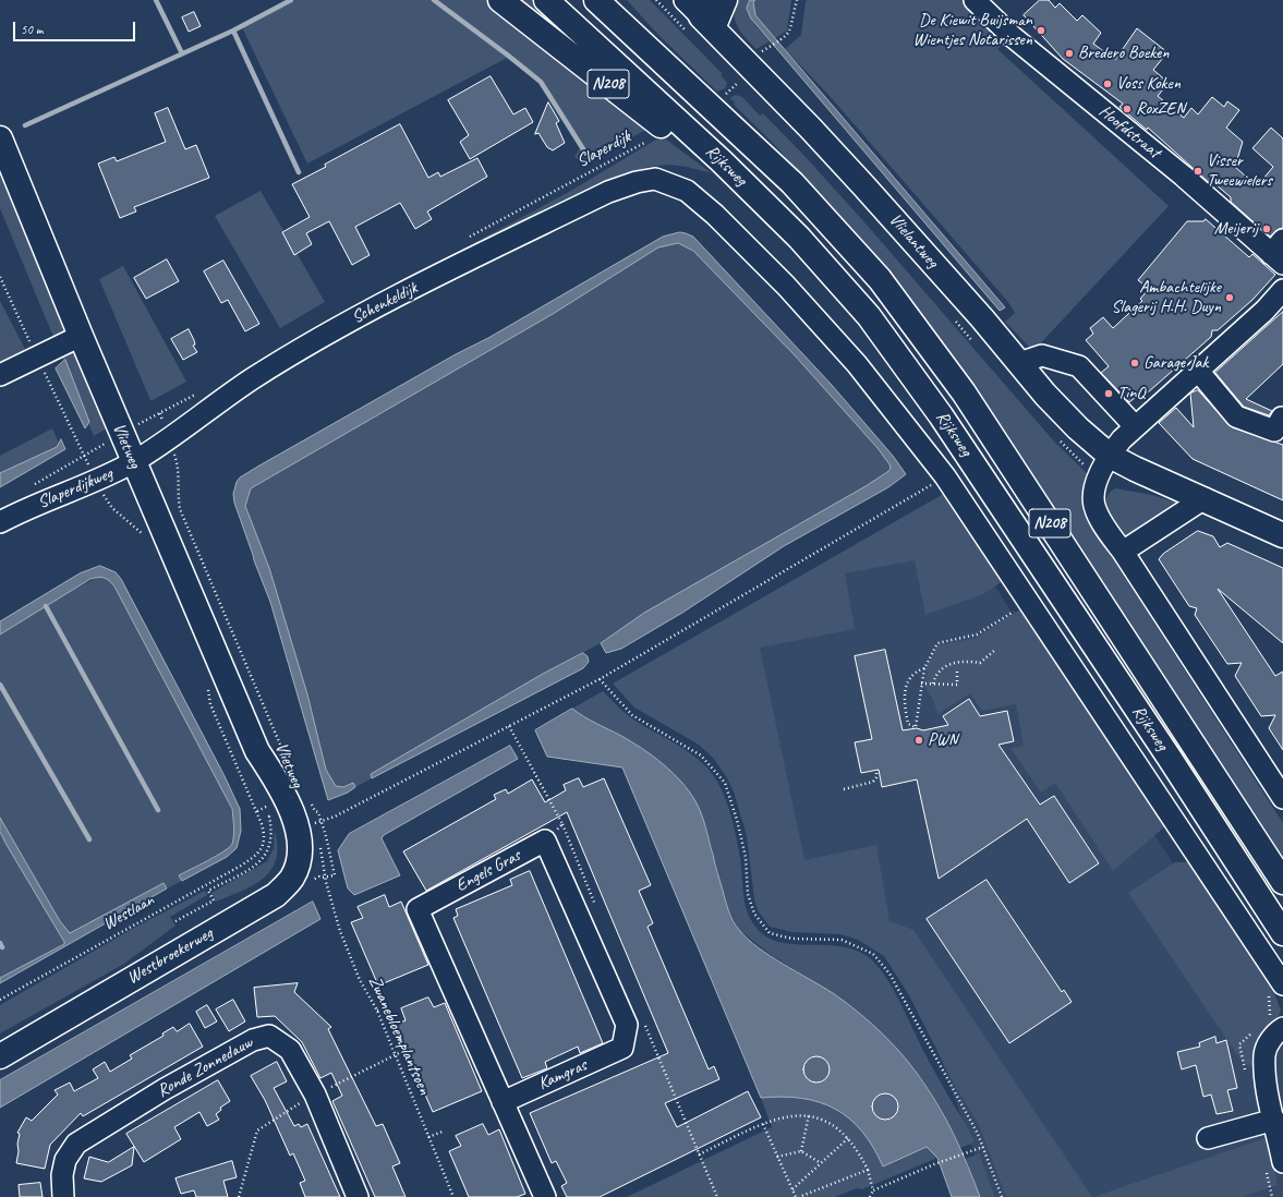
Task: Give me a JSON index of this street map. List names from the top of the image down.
{
  "streets": {
    "main road": [
      "N208",
      "Rijksweg",
      "Vlielantweg",
      "Vlietweg",
      "Westbroekerweg"
    ],
    "street": [
      "Hoofdstraat",
      "Schenkeldijk",
      "Slaperdijkweg",
      "Engels Gras",
      "Ronde Zonnedauw",
      "Kamgras"
    ],
    "path": ["Slaperdijk", "Westlaan", "Zwanebloemplantsoen"]
  },
  "crossings": [
    ["N208", "Rijksweg"],
    ["Rijksweg", "Schenkeldijk"],
    ["Schenkeldijk", "Vlietweg"],
    ["Schenkeldijk", "Slaperdijkweg"],
    ["Vlietweg", "Slaperdijkweg"],
    ["Vlietweg", "Westlaan"],
    ["Vlietweg", "Westbroekerweg"],
    ["Engels Gras", "Kamgras"],
    ["Westlaan", "Westbroekerweg"]
  ],
  "places": [
    "De Kiewit Buijsman Wientjes Notarissen",
    "Bredero Boeken",
    "Voss Koken",
    "RoxZEN",
    "Visser Tweewielers",
    "Meijerij",
    "Ambachtelijke Slagerij H.H. Duyn",
    "Garage Jak",
    "TinQ",
    "PWN"
  ],
  "scale_bar": "50 m"
}
